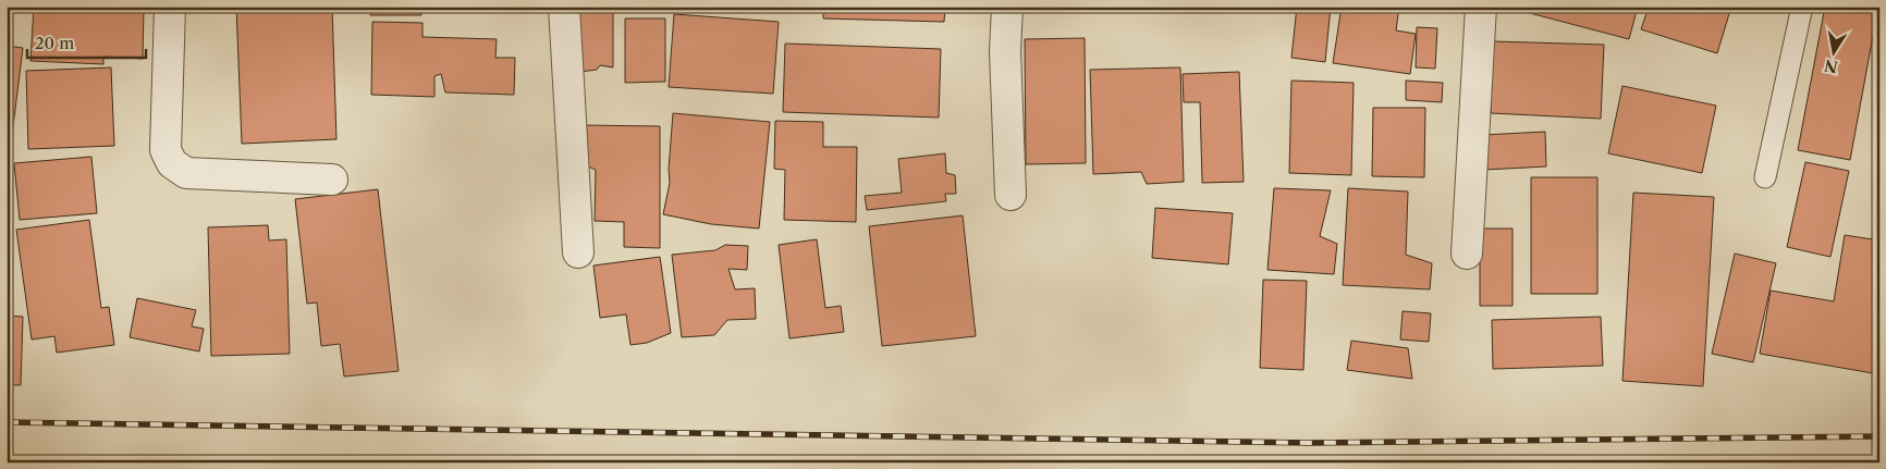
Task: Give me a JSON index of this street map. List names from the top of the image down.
{
  "scale_bar": "20 m",
  "north": "bottom"
}
